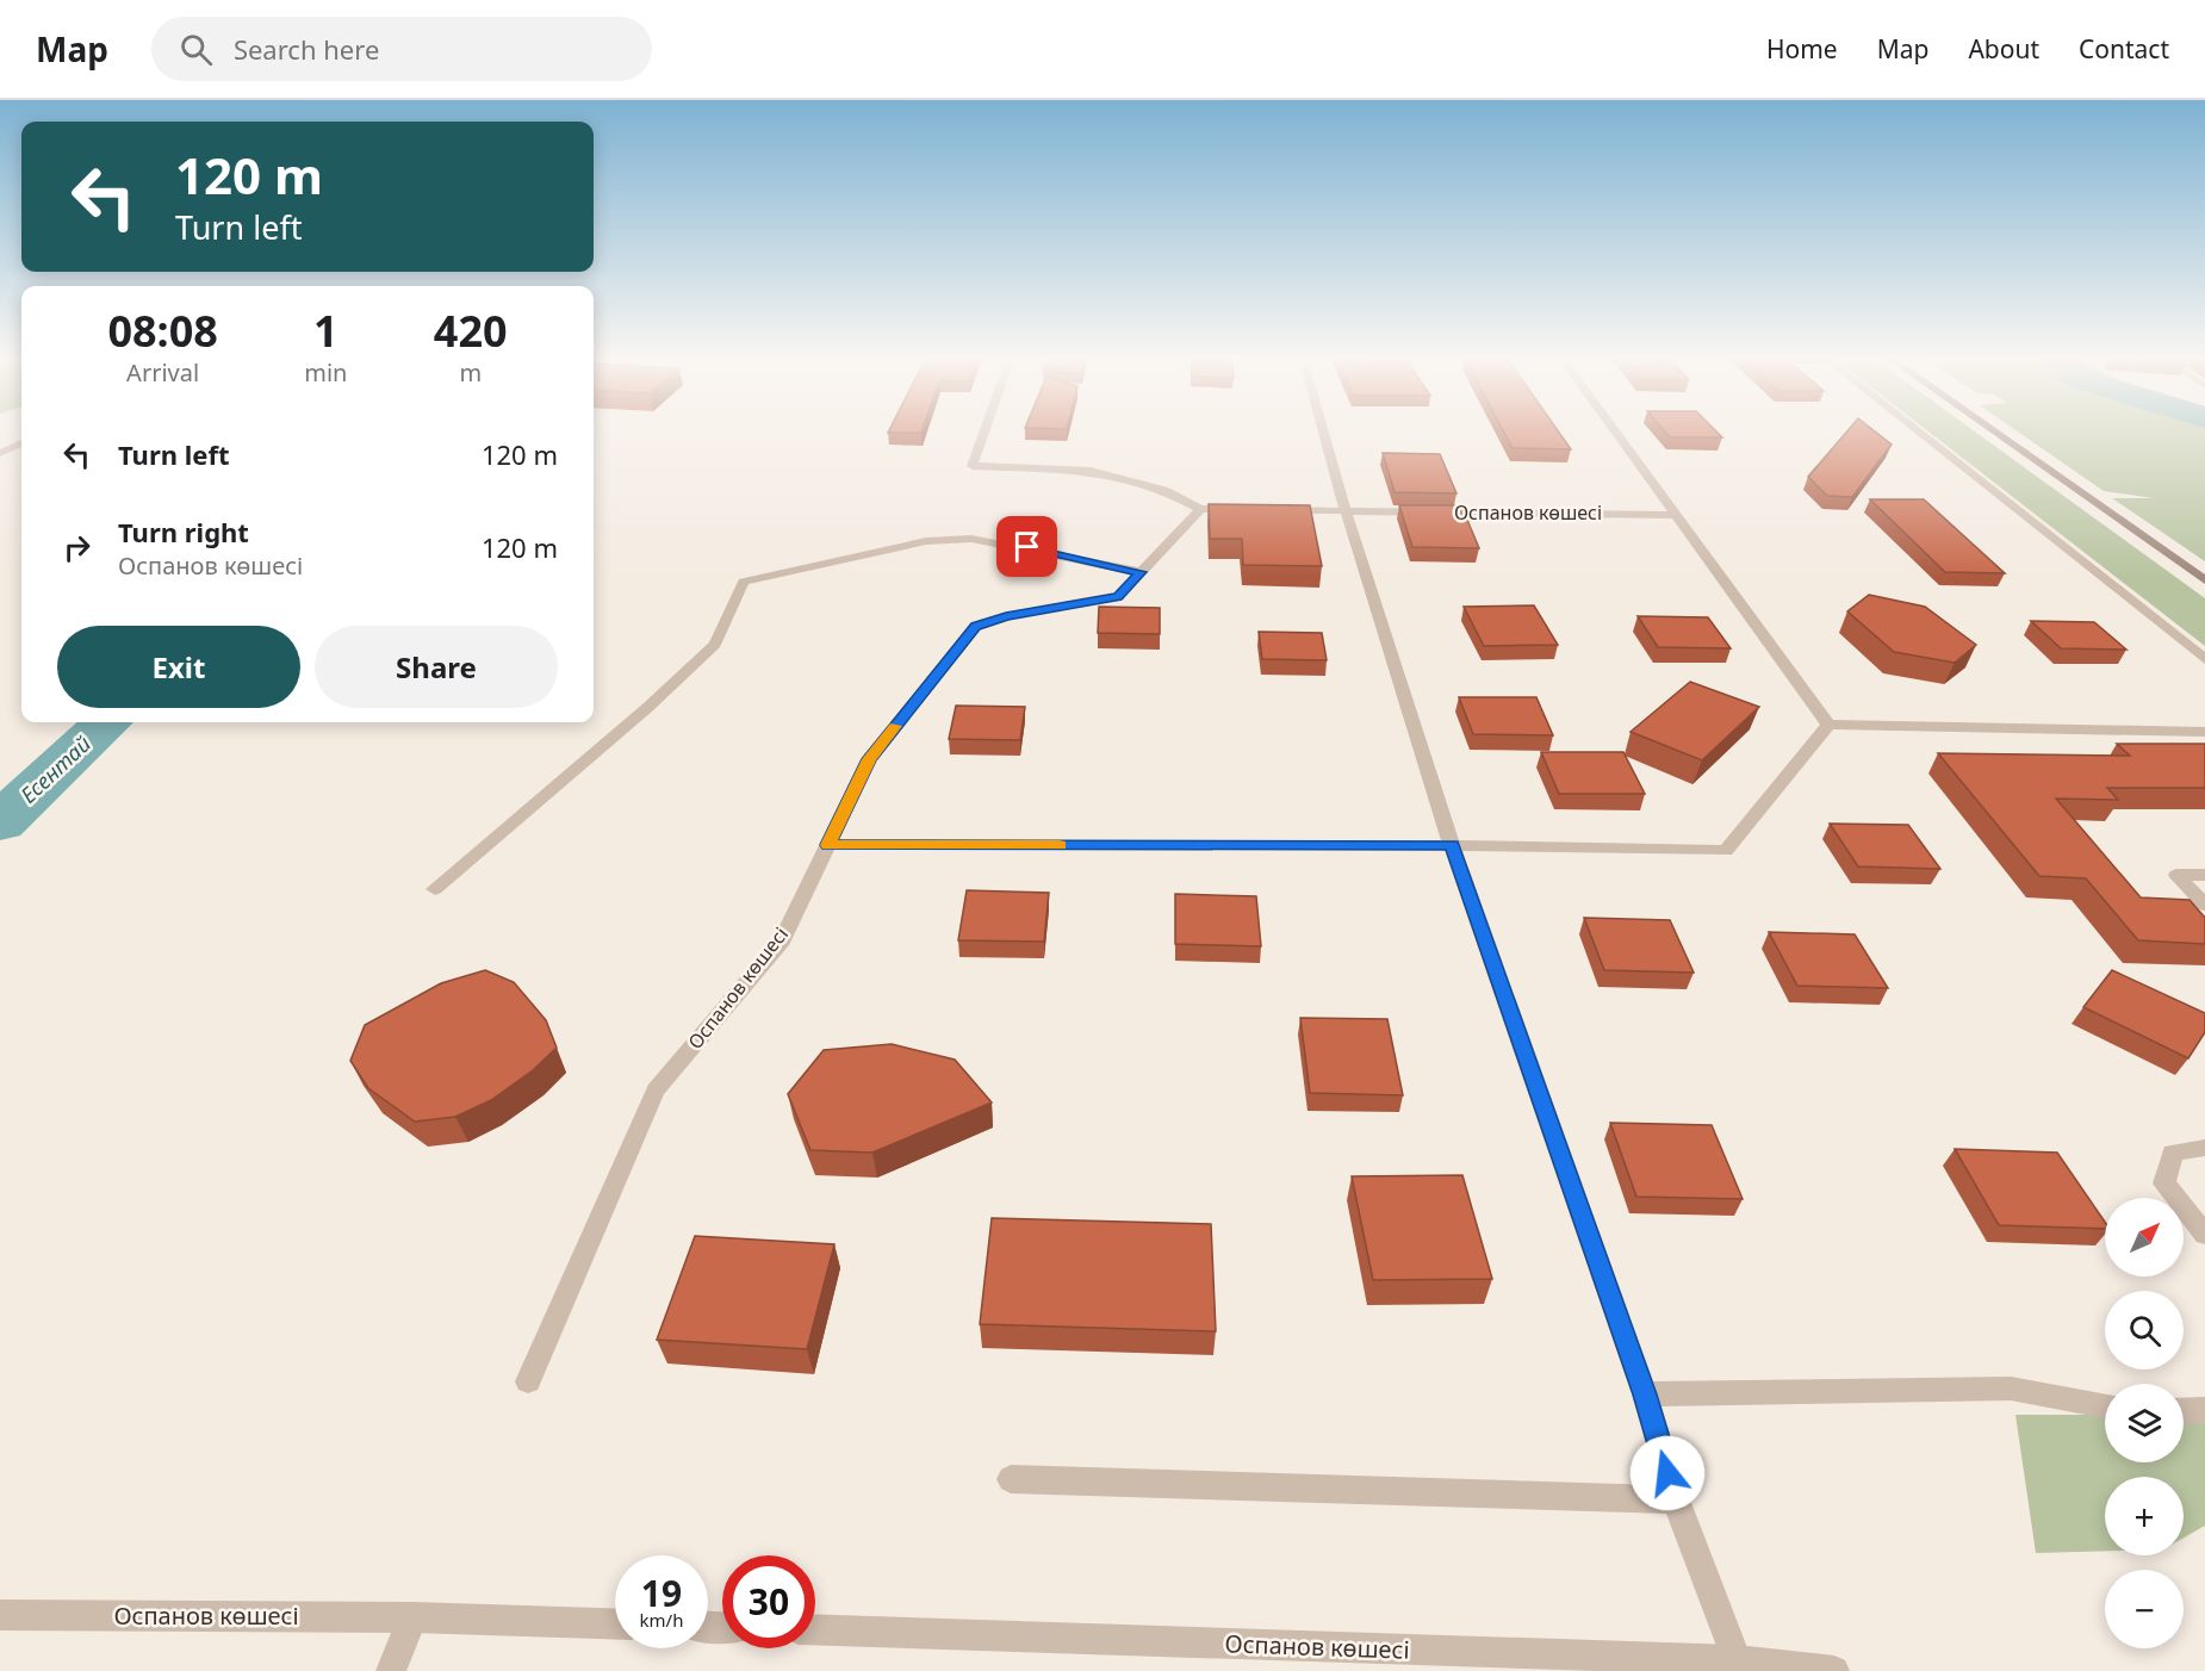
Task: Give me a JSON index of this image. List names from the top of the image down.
{
  "streets": {
    "street": ["Оспанов көшесі"]
  },
  "water": ["Есентай"],
  "north": "top right",
  "page": {
    "header": "Map",
    "search": "Search here",
    "nav": [
      "Home",
      "Map",
      "About",
      "Contact"
    ],
    "turn": ["120 m", "Turn left"],
    "eta": [
      "08:08",
      "Arrival",
      "1",
      "min",
      "420",
      "m"
    ],
    "list": [
      {
        "name": "Turn left",
        "value": "120 m"
      },
      {
        "name": "Turn right",
        "note": "Оспанов көшесі",
        "value": "120 m"
      }
    ],
    "buttons": ["Exit", "Share"],
    "map_buttons": ["+", "−"],
    "speed": "19 km/h",
    "limit": "30"
  }
}
